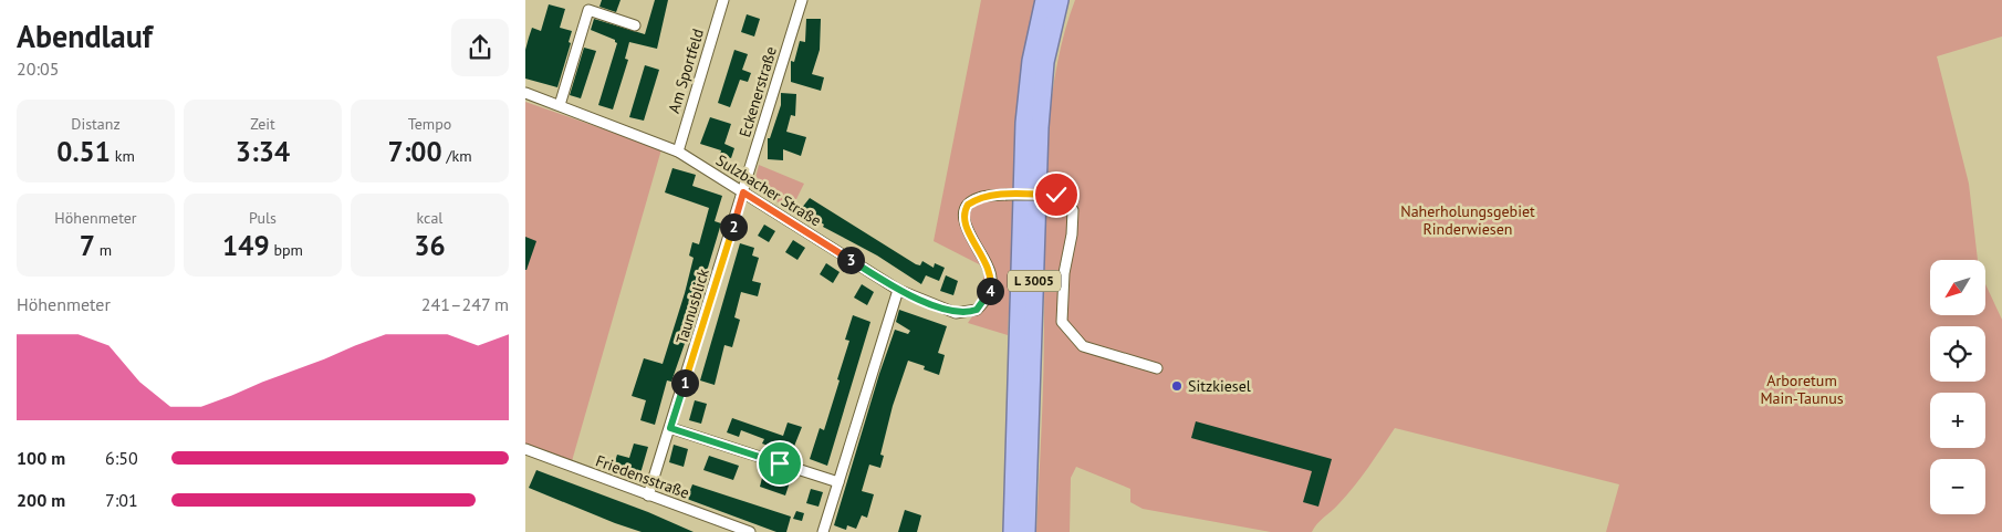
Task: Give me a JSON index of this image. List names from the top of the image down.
{
  "streets": {
    "highway": ["L 3005"],
    "street": [
      "Am Sportfeld",
      "Eckenerstraße",
      "Sulzbacher Straße",
      "Taunusblick",
      "Friedensstraße"
    ]
  },
  "crossings": [
    ["Am Sportfeld", "Sulzbacher Straße"],
    ["Eckenerstraße", "Sulzbacher Straße"],
    ["Eckenerstraße", "Taunusblick"],
    ["Sulzbacher Straße", "Taunusblick"],
    ["Taunusblick", "Friedensstraße"]
  ],
  "parks": ["Naherholungsgebiet Rinderwiesen", "Arboretum Main-Taunus"],
  "places": ["Sitzkiesel"],
  "north": "bottom left",
  "page": {
    "heading": ["Abendlauf", "20:05"],
    "stats": [
      ["Distanz", "0.51 km"],
      ["Zeit", "3:34"],
      ["Tempo", "7:00 /km"],
      ["Höhenmeter", "7 m"],
      ["Puls", "149 bpm"],
      ["kcal", "36"]
    ],
    "pins": [
      "2",
      "3",
      "4",
      "1"
    ],
    "map_buttons": ["+", "−"],
    "chart": ["Höhenmeter", "241–247 m"],
    "list": [
      {
        "name": "100 m",
        "note": "6:50"
      },
      {
        "name": "200 m",
        "note": "7:01"
      }
    ]
  }
}
